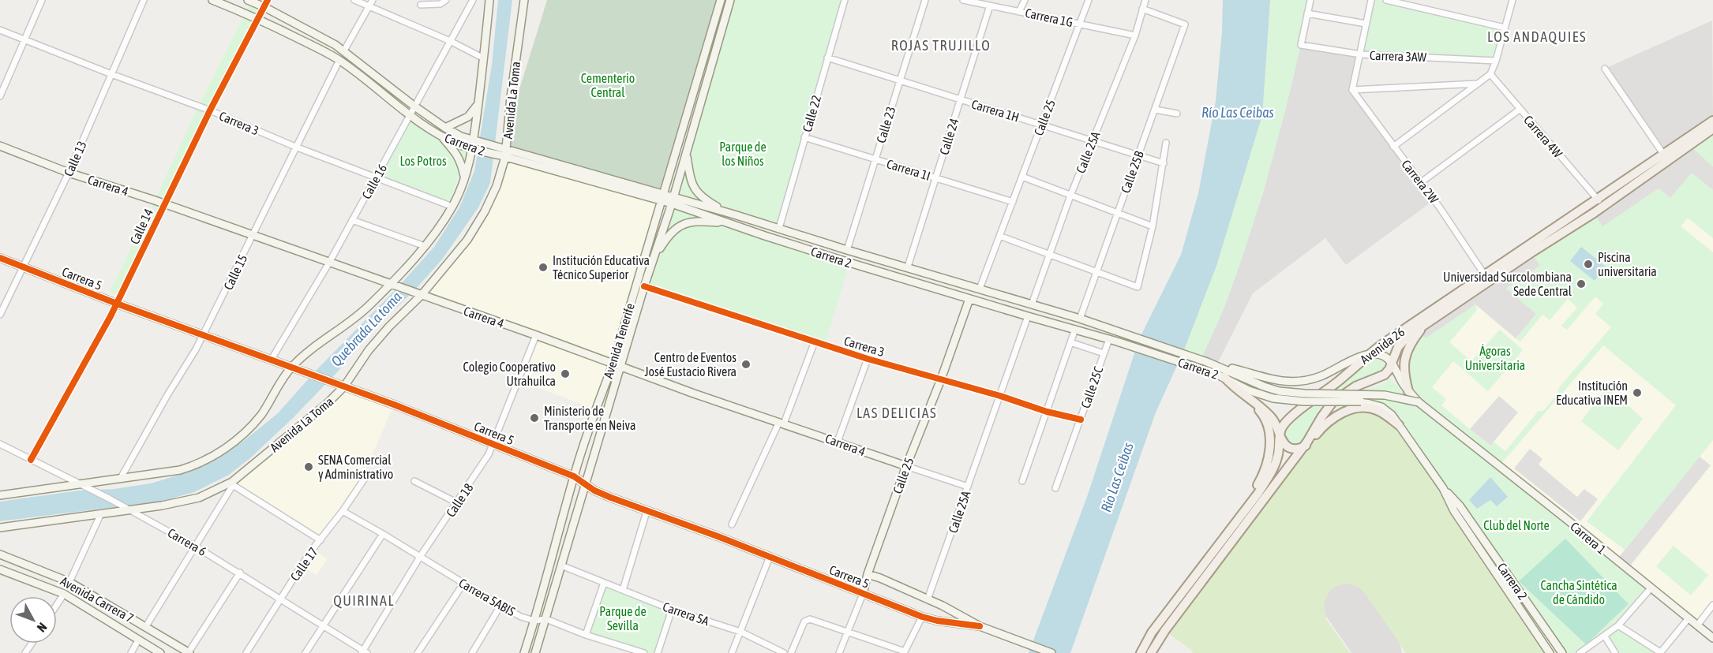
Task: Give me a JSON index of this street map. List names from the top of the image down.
{
  "streets": {
    "main road": [
      "Avenida La Toma",
      "Calle 25",
      "Carrera 2",
      "Carrera 4",
      "Carrera 5",
      "Avenida Tenerife",
      "Avenida 26",
      "Carrera 1",
      "Avenida Carrera 7"
    ],
    "street": [
      "Carrera 1G",
      "Carrera 3AW",
      "Carrera 1H",
      "Calle 22",
      "Carrera 3",
      "Calle 23",
      "Calle 24",
      "Carrera 4W",
      "Calle 25A",
      "Calle 13",
      "Carrera 1I",
      "Calle 25B",
      "Calle 16",
      "Carrera 2W",
      "Calle 14",
      "Calle 15",
      "Calle 25C",
      "Calle 18",
      "Carrera 6",
      "Calle 17",
      "Carrera 5ABIS",
      "Carrera 5A"
    ]
  },
  "crossings": [
    ["Carrera 1G", "Calle 25"],
    ["Carrera 1G", "Calle 24"],
    ["Carrera 1G", "Calle 25A"],
    ["Avenida La Toma", "Carrera 2"],
    ["Avenida La Toma", "Carrera 4"],
    ["Avenida La Toma", "Carrera 5"],
    ["Avenida La Toma", "Carrera 6"],
    ["Carrera 1H", "Calle 22"],
    ["Carrera 1H", "Calle 25"],
    ["Carrera 1H", "Calle 23"],
    ["Carrera 1H", "Calle 24"],
    ["Carrera 1H", "Calle 25A"],
    ["Carrera 1H", "Calle 25B"],
    ["Calle 22", "Carrera 2"],
    ["Calle 22", "Carrera 1I"],
    ["Calle 25", "Carrera 3"],
    ["Calle 25", "Carrera 2"],
    ["Calle 25", "Carrera 1I"],
    ["Calle 25", "Carrera 4"],
    ["Calle 25", "Carrera 5"],
    ["Carrera 3", "Calle 25A"],
    ["Carrera 3", "Calle 13"],
    ["Carrera 3", "Calle 16"],
    ["Carrera 3", "Calle 14"],
    ["Carrera 3", "Calle 15"],
    ["Carrera 3", "Avenida Tenerife"],
    ["Carrera 3", "Calle 25C"],
    ["Calle 23", "Carrera 2"],
    ["Calle 23", "Carrera 1I"],
    ["Calle 24", "Carrera 2"],
    ["Calle 24", "Carrera 1I"],
    ["Carrera 4W", "Avenida 26"],
    ["Carrera 2", "Calle 25A"],
    ["Carrera 2", "Calle 25B"],
    ["Carrera 2", "Calle 16"],
    ["Carrera 2", "Calle 14"],
    ["Carrera 2", "Calle 15"],
    ["Carrera 2", "Avenida Tenerife"],
    ["Carrera 2", "Calle 25C"],
    ["Carrera 2", "Carrera 1"],
    ["Calle 25A", "Calle 25B"],
    ["Calle 25A", "Carrera 4"],
    ["Calle 25A", "Carrera 5"],
    ["Calle 13", "Carrera 4"],
    ["Calle 13", "Carrera 5"],
    ["Calle 16", "Carrera 4"],
    ["Calle 16", "Carrera 5"],
    ["Carrera 2W", "Avenida 26"],
    ["Carrera 4", "Calle 14"],
    ["Carrera 4", "Calle 15"],
    ["Carrera 4", "Avenida Tenerife"],
    ["Carrera 4", "Calle 18"],
    ["Calle 14", "Carrera 5"],
    ["Calle 14", "Carrera 6"],
    ["Calle 15", "Carrera 5"],
    ["Carrera 5", "Avenida Tenerife"],
    ["Carrera 5", "Calle 18"],
    ["Avenida Tenerife", "Carrera 5ABIS"],
    ["Avenida Tenerife", "Carrera 5A"],
    ["Avenida 26", "Carrera 1"],
    ["Calle 18", "Carrera 6"],
    ["Calle 18", "Carrera 5ABIS"],
    ["Carrera 6", "Calle 17"],
    ["Calle 17", "Carrera 5ABIS"]
  ],
  "districts": [
    "LOS ANDAQUIES",
    "ROJAS TRUJILLO",
    "LAS DELICIAS",
    "QUIRINAL"
  ],
  "water": ["Río Las Ceibas", "Quebrada La toma"],
  "parks": [
    "Cementerio Central",
    "Parque de los Niños",
    "Los Potros",
    "Ágoras Universitaria",
    "Club del Norte",
    "Cancha Sintética de Cándido",
    "Parque de Sevilla"
  ],
  "places": [
    "Piscina universitaria",
    "Institución Educativa Técnico Superior",
    "Universidad Surcolombiana Sede Central",
    "Centro de Eventos José Eustacio Rivera",
    "Colegio Cooperativo Utrahuilca",
    "Institución Educativa INEM",
    "Ministerio de Transporte en Neiva",
    "SENA Comercial y Administrativo"
  ],
  "north": "bottom right"
}
